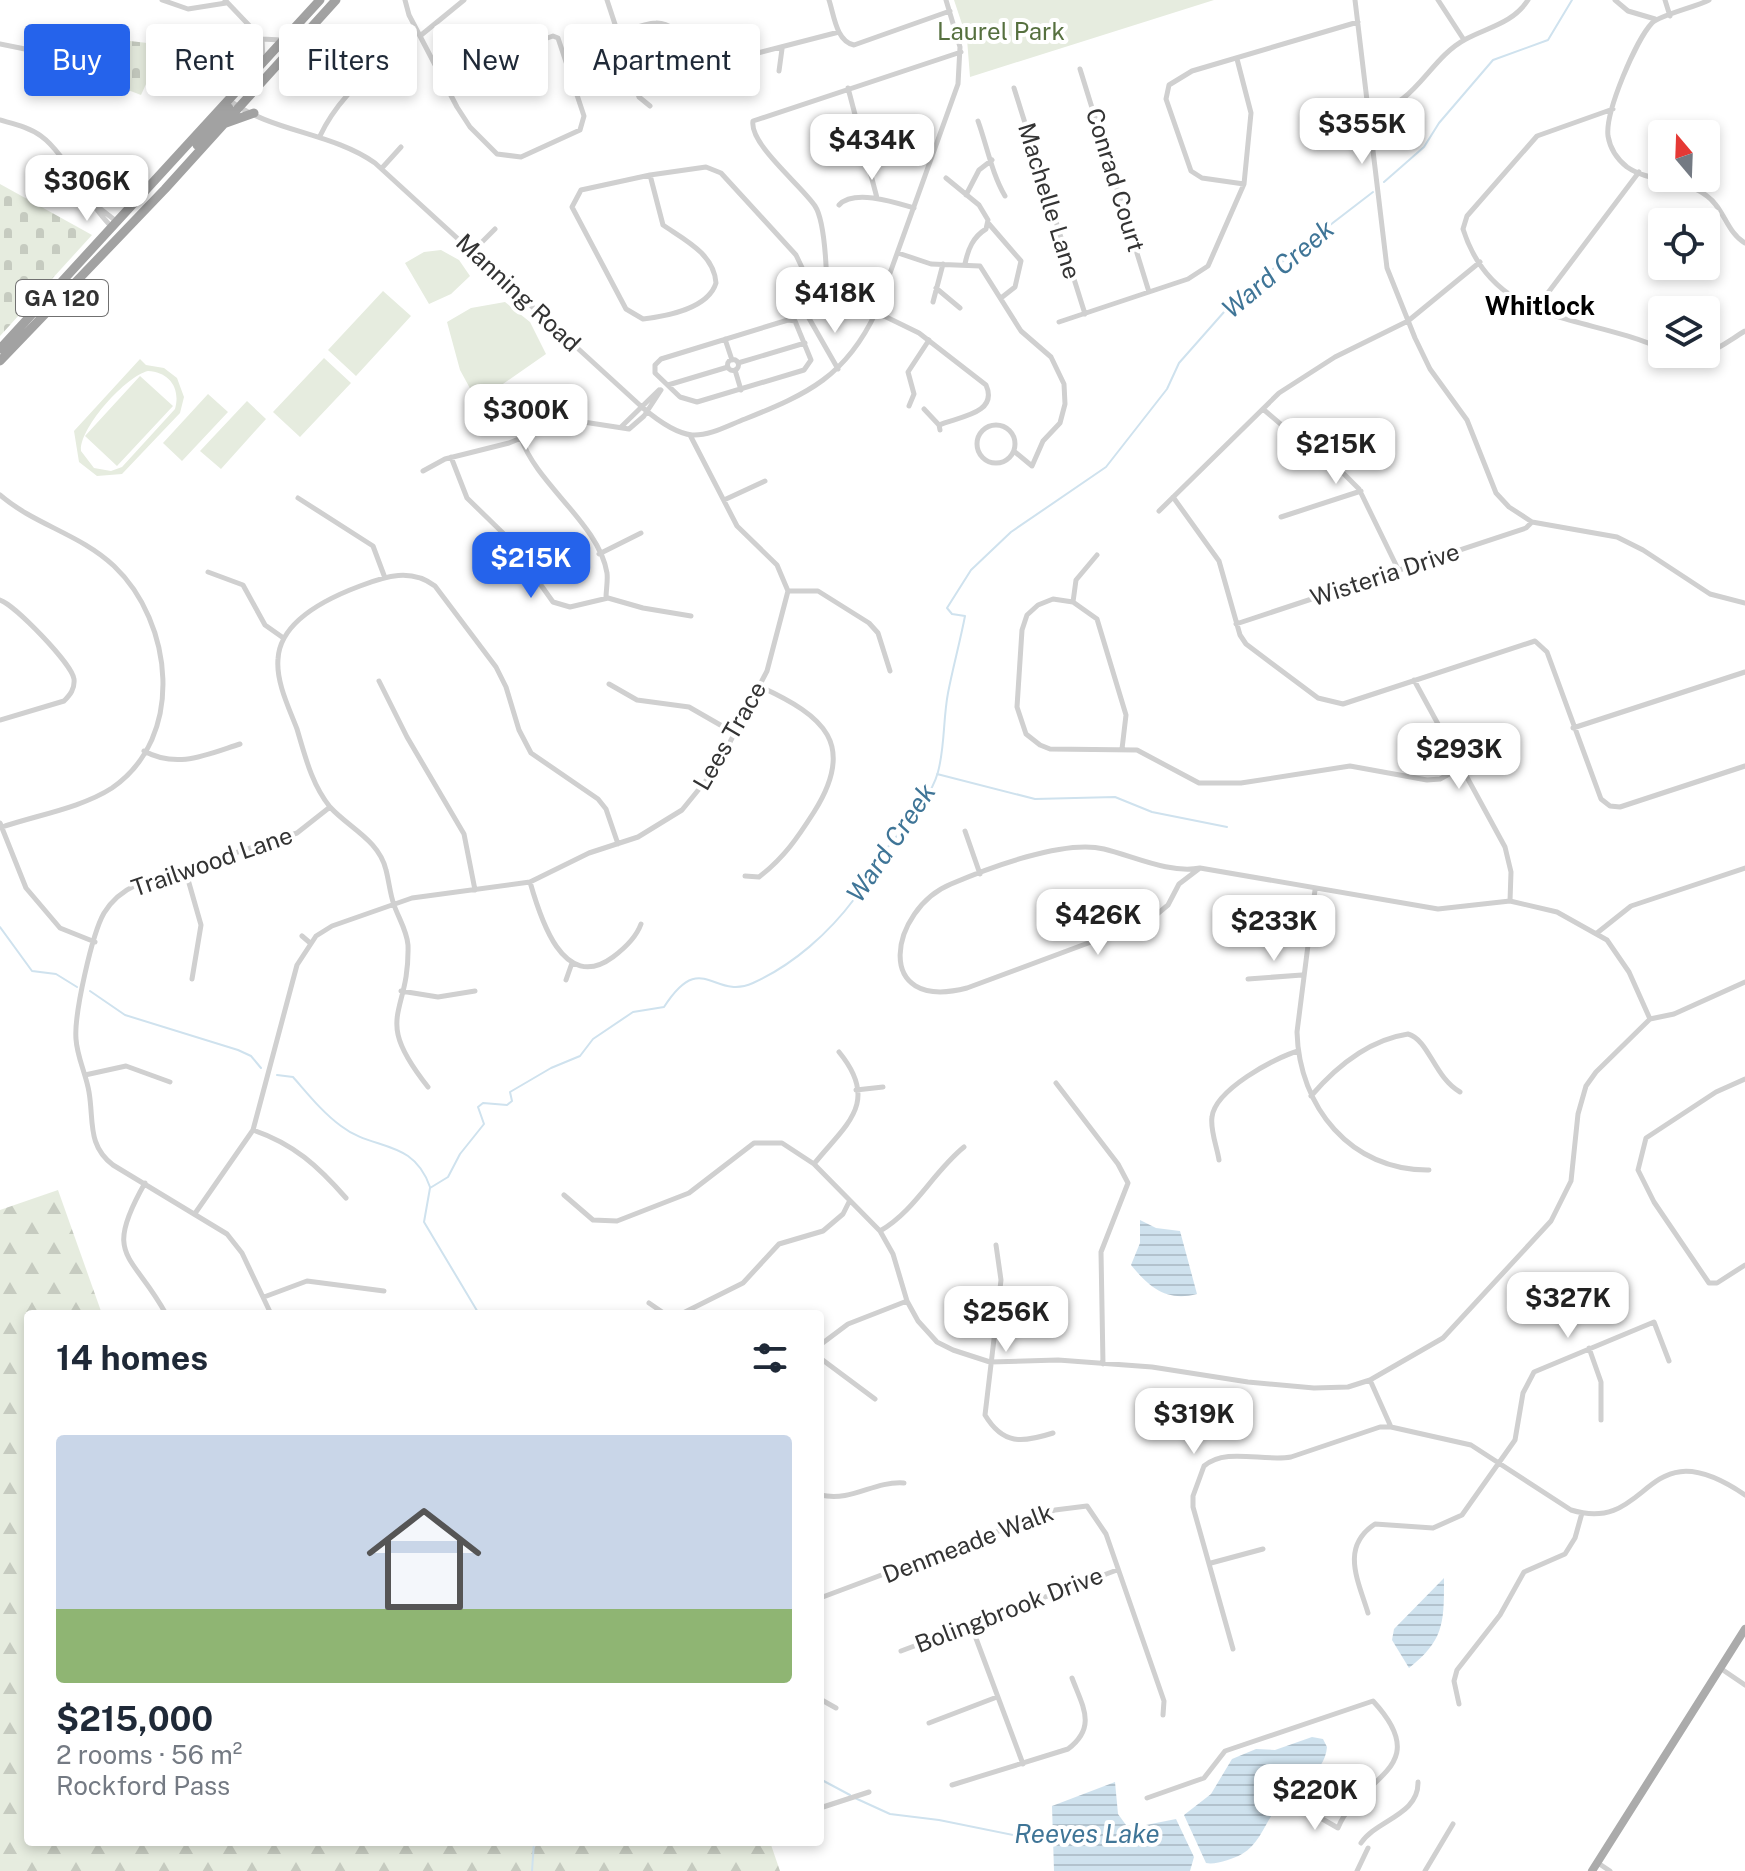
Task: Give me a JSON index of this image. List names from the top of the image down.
{
  "streets": {
    "highway": ["GA 120"],
    "street": [
      "Conrad Court",
      "Machelle Lane",
      "Manning Road",
      "Wisteria Drive",
      "Lees Trace",
      "Trailwood Lane",
      "Denmeade Walk",
      "Bolingbrook Drive"
    ]
  },
  "crossings": [
    ["Manning Road", "GA 120"],
    ["Denmeade Walk", "Bolingbrook Drive"]
  ],
  "districts": ["Whitlock"],
  "water": ["Ward Creek", "Reeves Lake"],
  "parks": ["Laurel Park"],
  "north": "top",
  "page": {
    "chip": [
      "Buy",
      "Rent",
      "Filters",
      "New",
      "Apartment"
    ],
    "price": [
      "$355K",
      "$434K",
      "$306K",
      "$418K",
      "$300K",
      "$215K",
      "$215K",
      "$293K",
      "$426K",
      "$233K",
      "$327K",
      "$256K",
      "$319K",
      "$220K"
    ],
    "heading": "14 homes",
    "list": [
      {
        "name": "$215,000",
        "note": "2 rooms · 56 m² · Rockford Pass"
      }
    ]
  }
}
